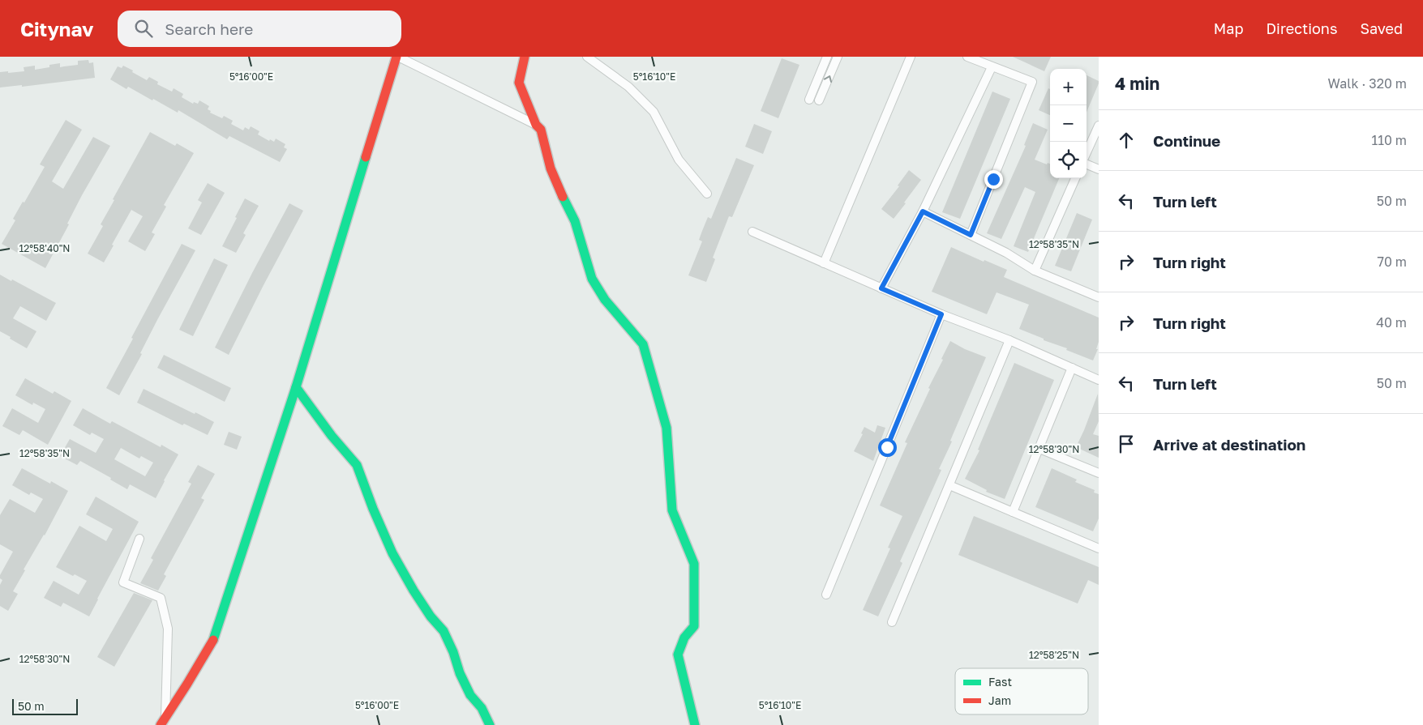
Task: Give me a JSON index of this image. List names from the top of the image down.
{
  "legend": ["Fast", "Jam"],
  "scale_bar": "50 m",
  "page": {
    "header": "Citynav",
    "search": "Search here",
    "nav": ["Map", "Directions", "Saved"],
    "heading": ["4 min", "Walk · 320 m"],
    "map_buttons": ["+", "−"],
    "list": [
      ["Continue", "110 m"],
      ["Turn left", "50 m"],
      ["Turn right", "70 m"],
      ["Turn right", "40 m"],
      ["Turn left", "50 m"],
      "Arrive at destination"
    ],
    "scale": "50 m"
  },
  "coordinates": [
    "5°16'00\"E",
    "5°16'10\"E",
    "12°58'35\"N",
    "12°58'40\"N",
    "12°58'30\"N",
    "12°58'25\"N"
  ]
}
